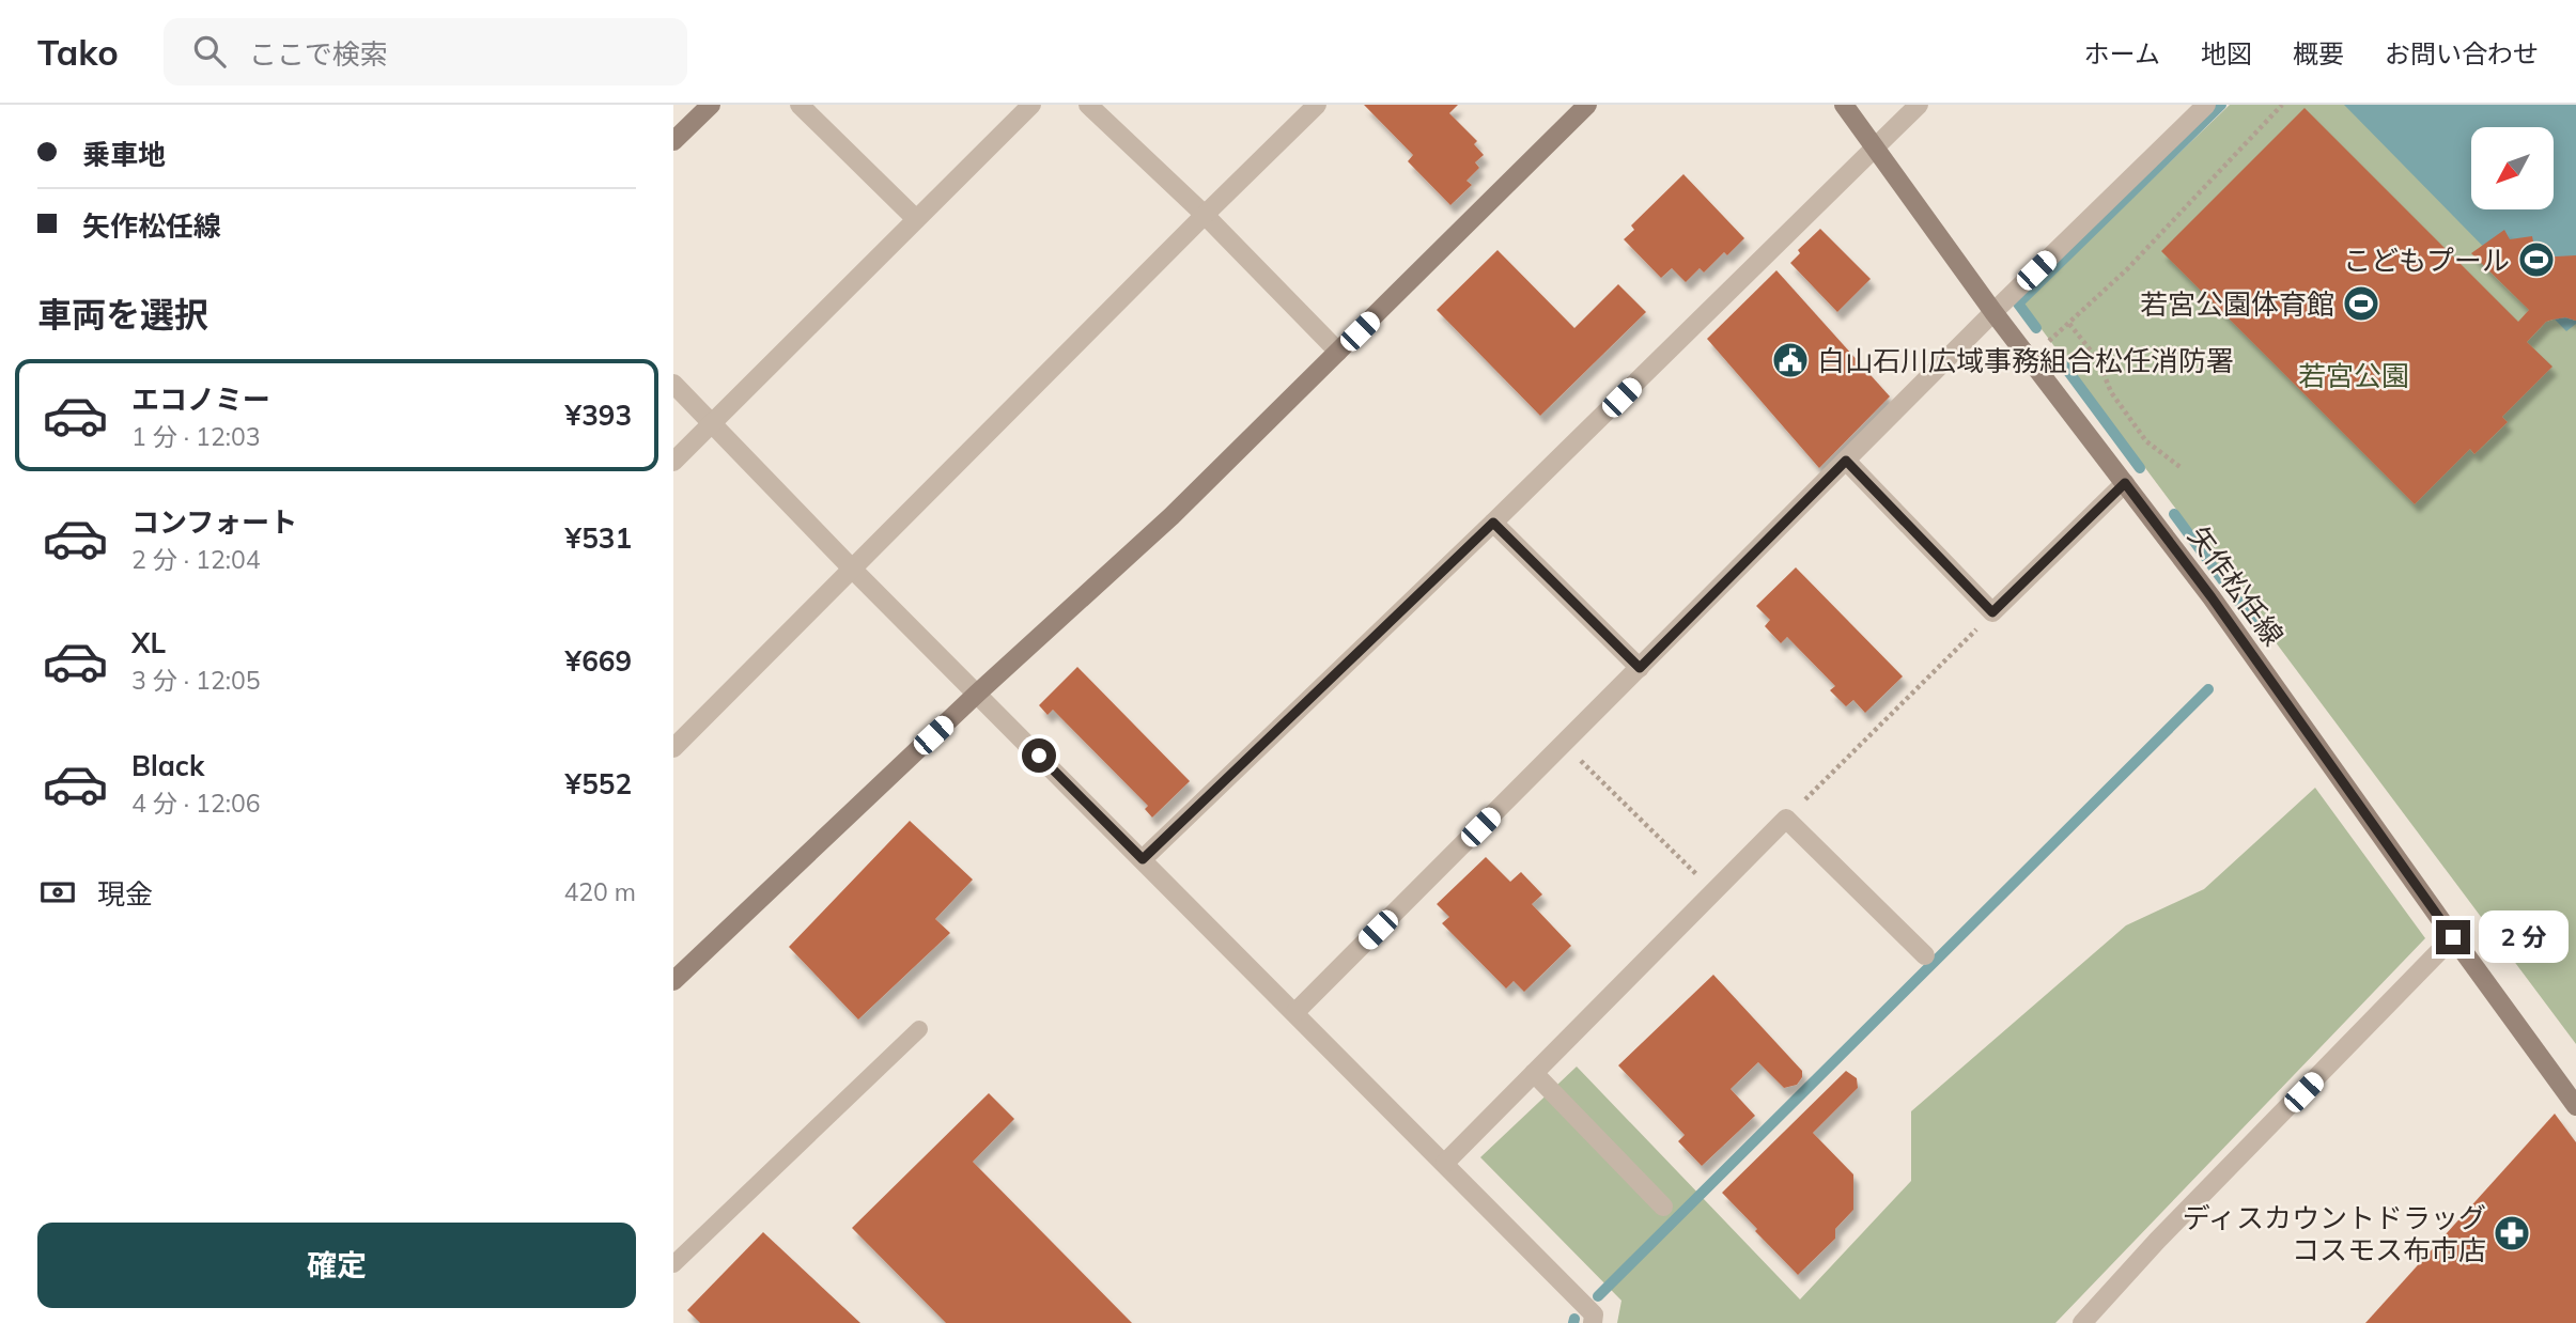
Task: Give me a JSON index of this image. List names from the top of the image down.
{
  "streets": {
    "street": ["矢作松任線"]
  },
  "parks": ["若宮公園"],
  "places": {
    "sports": ["こどもプール", "若宮公園体育館"],
    "public building": ["白山石川広域事務組合松任消防署"],
    "pharmacy": ["ディスカウントドラッグ コスモス布市店"]
  },
  "north": "bottom left",
  "page": {
    "header": "Tako",
    "search": "ここで検索",
    "nav": [
      "ホーム",
      "地図",
      "概要",
      "お問い合わせ"
    ],
    "banner": ["乗車地", "矢作松任線"],
    "heading": "車両を選択",
    "list": [
      {
        "name": "エコノミー",
        "note": "1 分 · 12:03",
        "value": "¥393"
      },
      {
        "name": "コンフォート",
        "note": "2 分 · 12:04",
        "value": "¥531"
      },
      {
        "name": "XL",
        "note": "3 分 · 12:05",
        "value": "¥669"
      },
      {
        "name": "Black",
        "note": "4 分 · 12:06",
        "value": "¥552"
      }
    ],
    "pay": ["現金", "420 m"],
    "bubble": "2 分",
    "buttons": "確定"
  }
}
